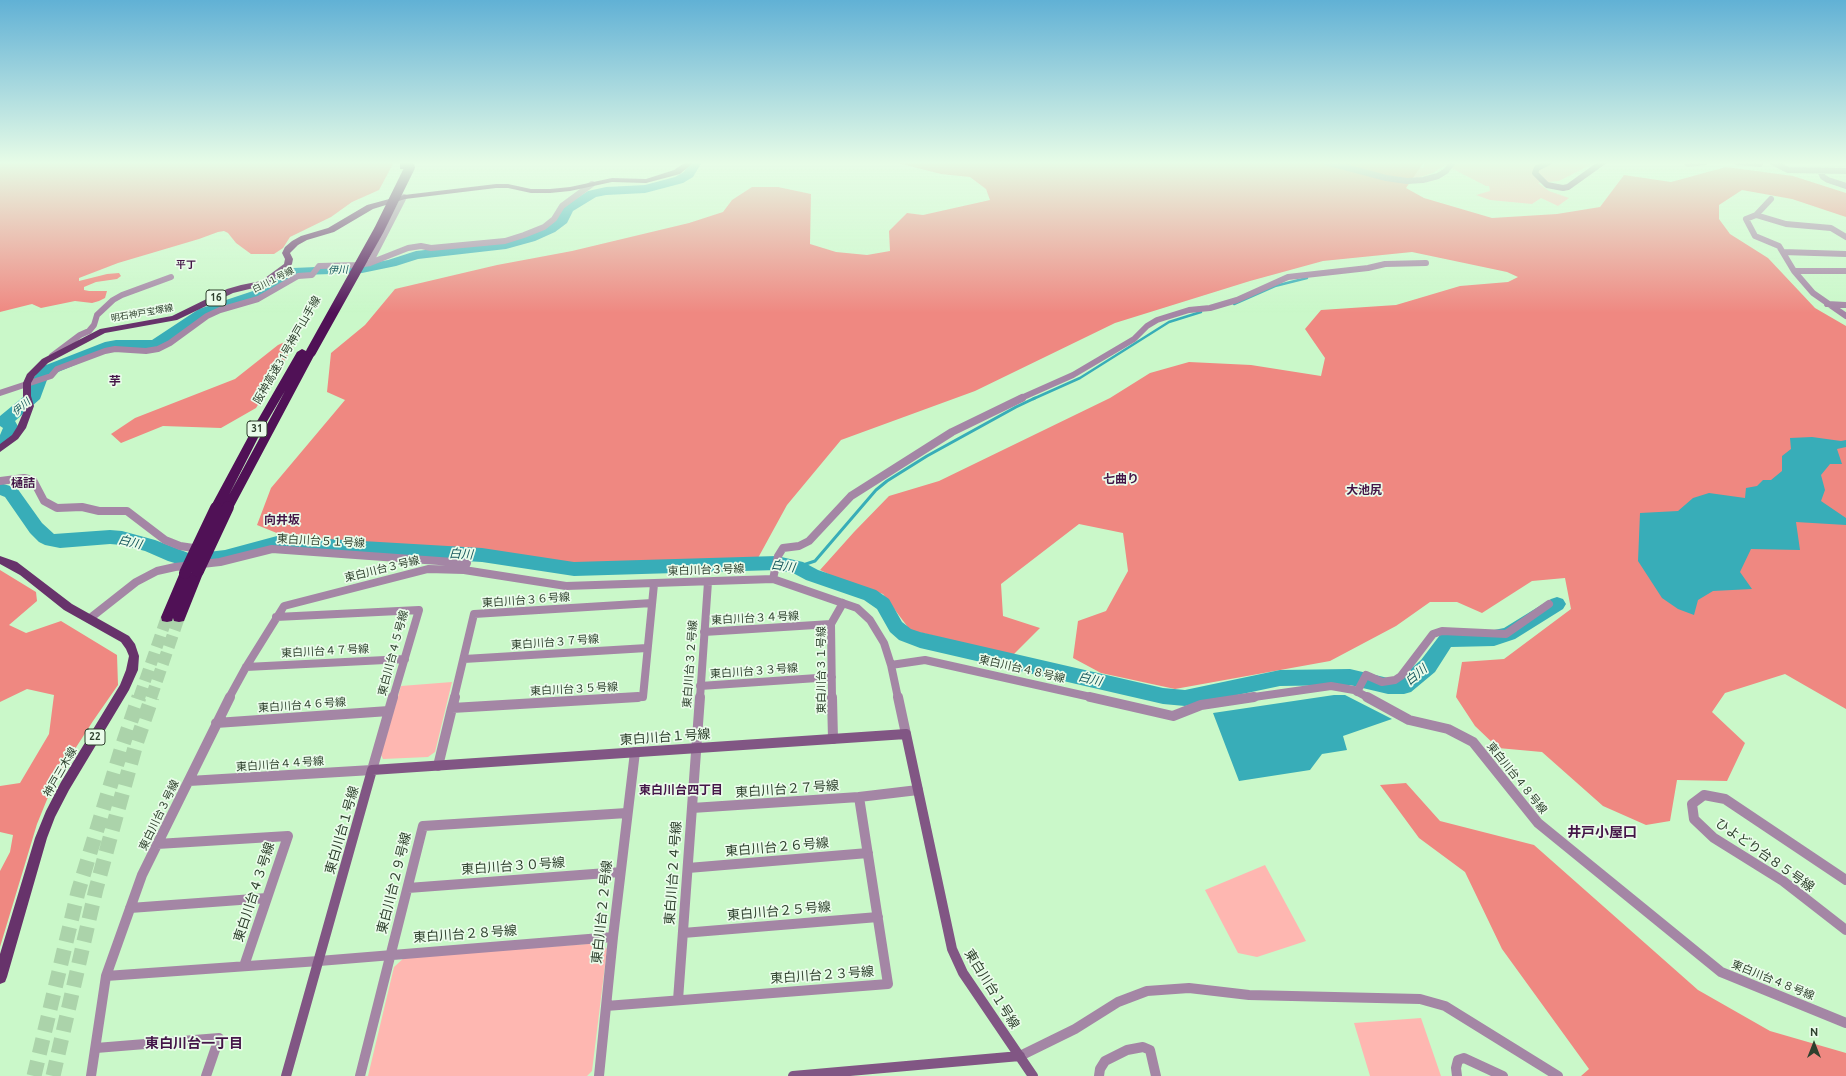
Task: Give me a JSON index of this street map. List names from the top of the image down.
{
  "streets": {
    "highway": ["阪神高速31号神戸山手線", "31"],
    "main road": [
      "16",
      "明石神戸宝塚線",
      "22",
      "神戸三木線"
    ],
    "street": [
      "白川１号線",
      "東白川台５１号線",
      "東白川台３号線",
      "東白川台３６号線",
      "東白川台３４号線",
      "東白川台３７号線",
      "東白川台４７号線",
      "東白川台４５号線",
      "東白川台３２号線",
      "東白川台４８号線",
      "東白川台３１号線",
      "東白川台３３号線",
      "東白川台３５号線",
      "東白川台４６号線",
      "東白川台１号線",
      "東白川台４４号線",
      "東白川台２７号線",
      "東白川台２６号線",
      "ひよどり台８５号線",
      "東白川台３０号線",
      "東白川台２４号線",
      "東白川台２９号線",
      "東白川台４３号線",
      "東白川台２５号線",
      "東白川台２２号線",
      "東白川台２８号線",
      "東白川台２３号線"
    ]
  },
  "crossings": [
    ["白川１号線", "明石神戸宝塚線"],
    ["阪神高速31号神戸山手線", "東白川台５１号線"],
    ["東白川台５１号線", "東白川台３号線"],
    ["東白川台３号線", "東白川台４７号線"],
    ["東白川台３号線", "東白川台４５号線"],
    ["東白川台３号線", "東白川台３２号線"],
    ["東白川台３号線", "東白川台４８号線"],
    ["東白川台３号線", "東白川台３１号線"],
    ["東白川台３号線", "東白川台３５号線"],
    ["東白川台３号線", "東白川台４６号線"],
    ["東白川台３号線", "東白川台１号線"],
    ["東白川台３号線", "東白川台４４号線"],
    ["東白川台３号線", "東白川台４３号線"],
    ["東白川台３号線", "東白川台２８号線"],
    ["東白川台３６号線", "東白川台３７号線"],
    ["東白川台３６号線", "東白川台３５号線"],
    ["東白川台３４号線", "東白川台３２号線"],
    ["東白川台３４号線", "東白川台３１号線"],
    ["東白川台３７号線", "東白川台３５号線"],
    ["東白川台４７号線", "東白川台４５号線"],
    ["東白川台４５号線", "東白川台４６号線"],
    ["東白川台４５号線", "東白川台１号線"],
    ["東白川台４５号線", "東白川台４４号線"],
    ["東白川台３２号線", "東白川台３３号線"],
    ["東白川台３２号線", "東白川台１号線"],
    ["東白川台３２号線", "東白川台２４号線"],
    ["東白川台３１号線", "東白川台３３号線"],
    ["東白川台３１号線", "東白川台１号線"],
    ["東白川台１号線", "東白川台４４号線"],
    ["東白川台１号線", "東白川台２４号線"],
    ["東白川台１号線", "東白川台２２号線"],
    ["東白川台１号線", "東白川台２８号線"],
    ["東白川台２７号線", "東白川台２４号線"],
    ["東白川台２７号線", "東白川台２３号線"],
    ["東白川台２６号線", "東白川台２４号線"],
    ["東白川台２６号線", "東白川台２３号線"],
    ["東白川台３０号線", "東白川台２９号線"],
    ["東白川台３０号線", "東白川台２２号線"],
    ["東白川台２４号線", "東白川台２５号線"],
    ["東白川台２４号線", "東白川台２３号線"],
    ["東白川台２９号線", "東白川台２２号線"],
    ["東白川台２９号線", "東白川台２８号線"],
    ["東白川台４３号線", "東白川台２８号線"],
    ["東白川台２５号線", "東白川台２３号線"],
    ["東白川台２２号線", "東白川台２８号線"],
    ["東白川台２２号線", "東白川台２３号線"]
  ],
  "districts": [
    "平丁",
    "芋",
    "七曲り",
    "樋詰",
    "大池尻",
    "向井坂",
    "東白川台四丁目",
    "井戸小屋口",
    "東白川台一丁目"
  ],
  "water": ["伊川", "白川"],
  "north": "top"
}
